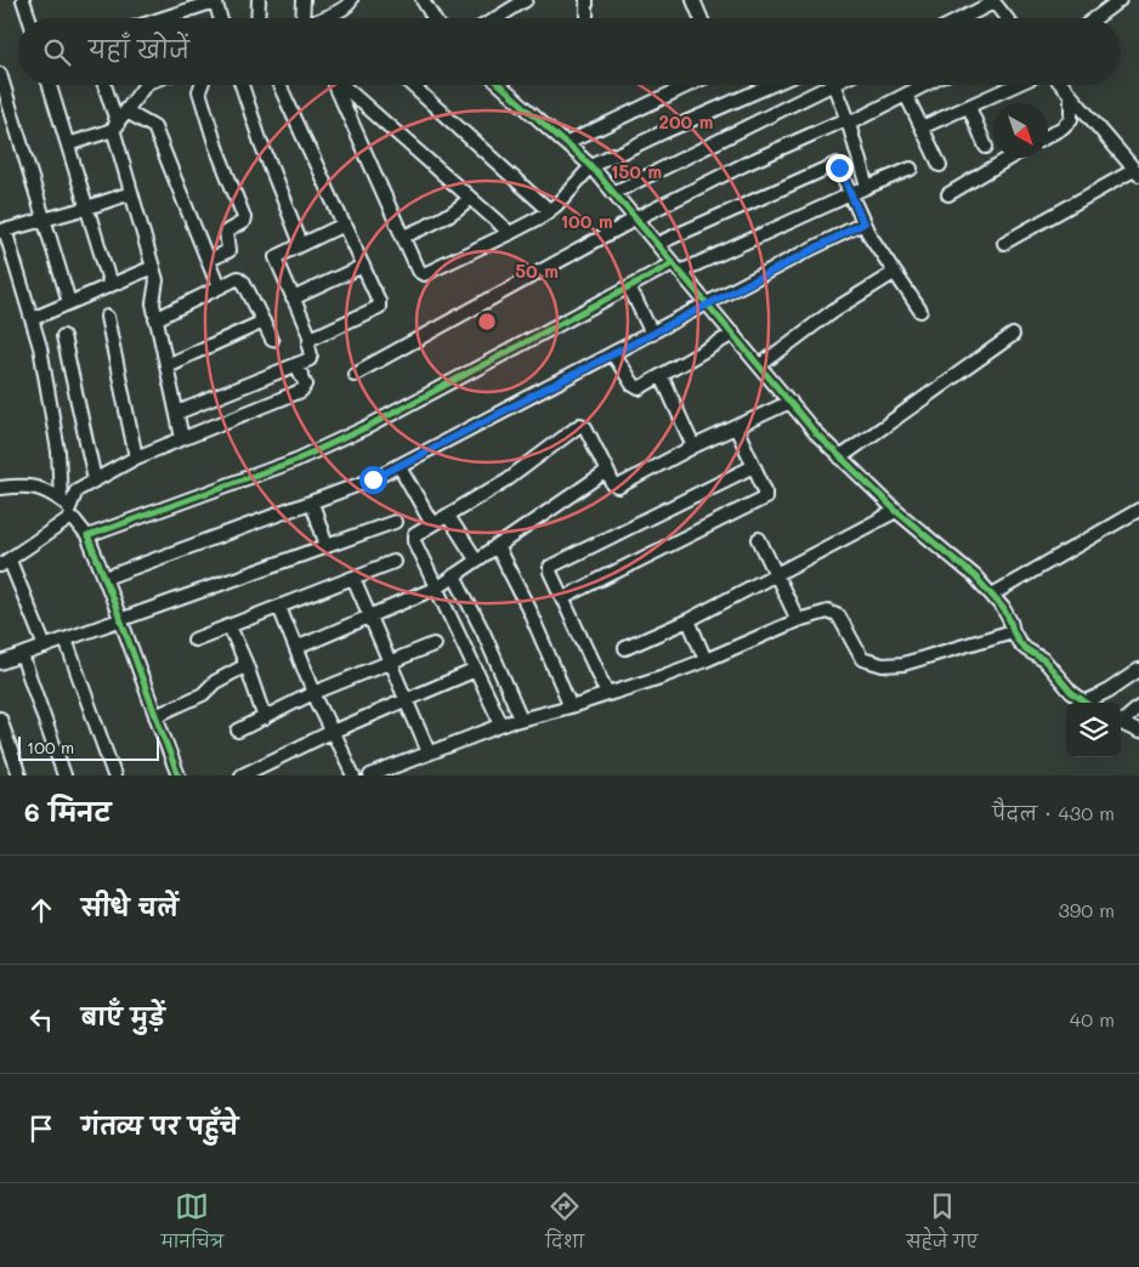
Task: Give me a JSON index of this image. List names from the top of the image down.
{
  "scale_bar": "100 m",
  "north": "bottom right",
  "page": {
    "search": "यहाँ खोजें",
    "scale": "100 m",
    "heading": ["6 मिनट", "पैदल · 430 m"],
    "list": [
      ["सीधे चलें", "390 m"],
      ["बाएँ मुड़ें", "40 m"],
      "गंतव्य पर पहुँचे"
    ],
    "nav": ["मानचित्र", "दिशा", "सहेजे गए"]
  },
  "rings": [
    "200 m",
    "150 m",
    "100 m",
    "50 m"
  ]
}
